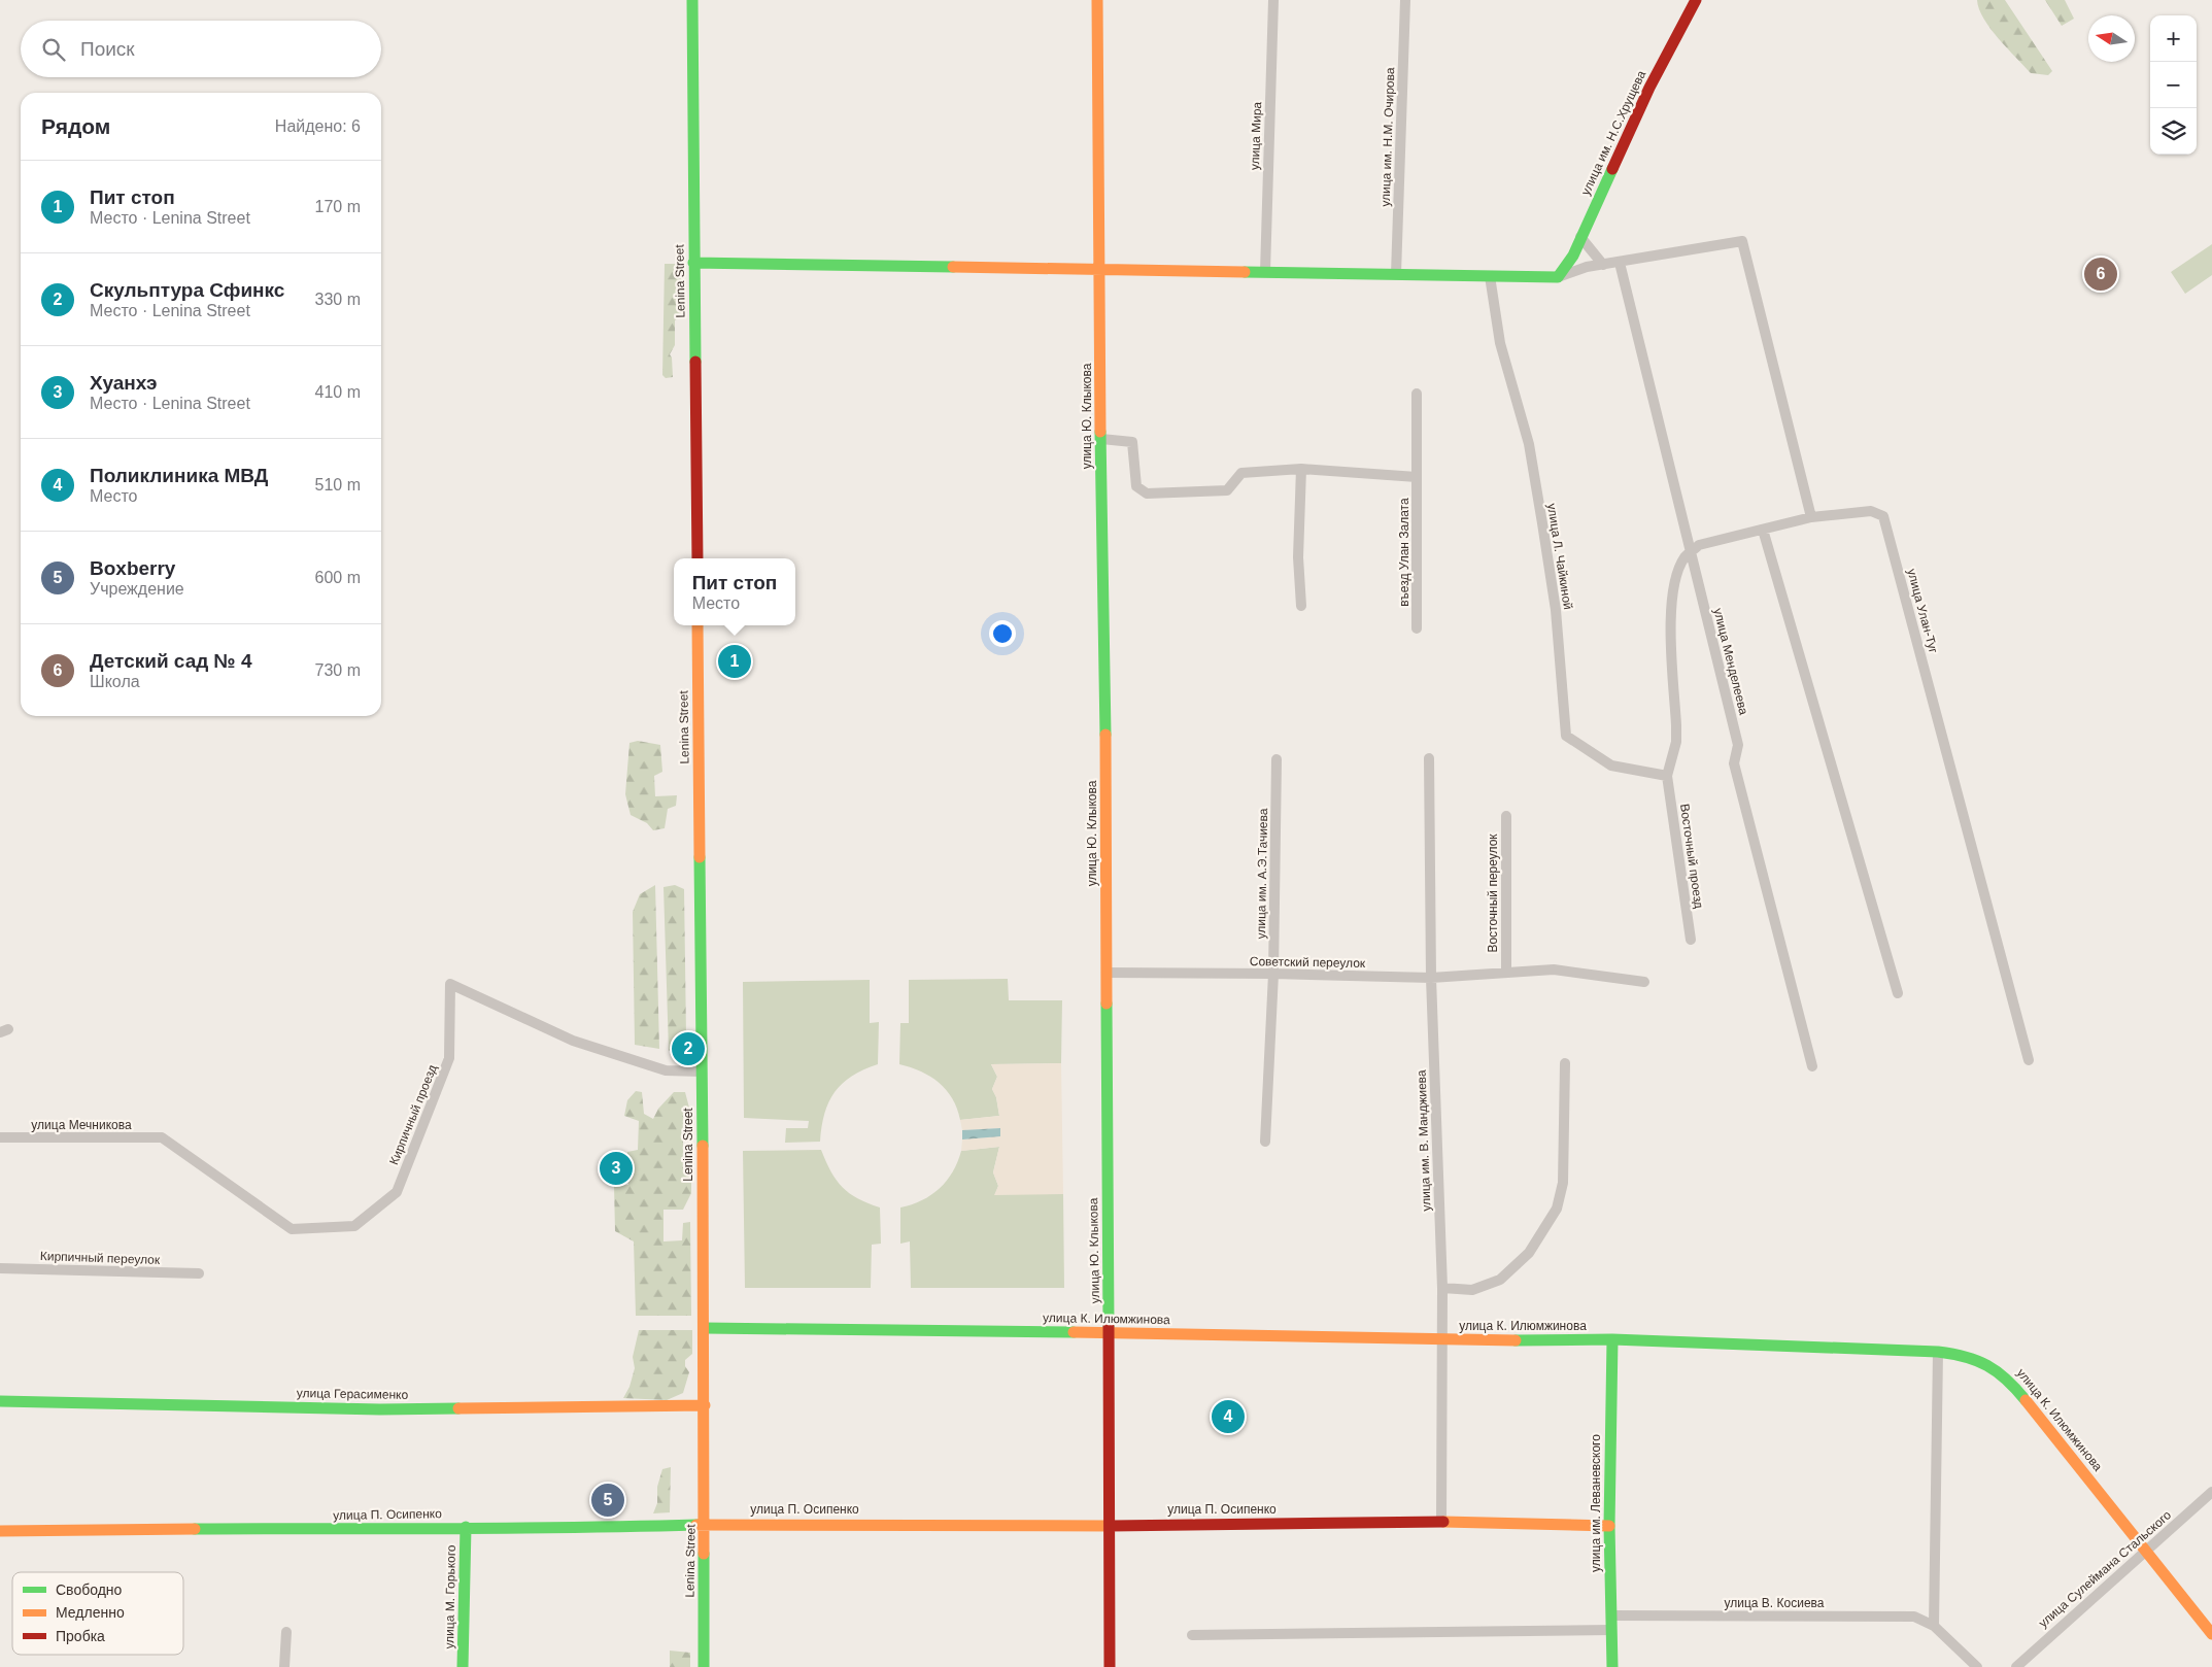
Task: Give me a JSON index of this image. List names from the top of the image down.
{
  "streets": {
    "main road": [
      "улица им. Н.С.Хрущева",
      "Lenina Street",
      "улица Ю. Клыкова",
      "улица К. Илюмжинова",
      "улица Герасименко",
      "улица им. Леваневского",
      "улица П. Осипенко",
      "улица М. Горького"
    ],
    "street": [
      "улица Мира",
      "улица им. Н.М. Очирова",
      "въезд Улан Залата",
      "улица Л. Чайкиной",
      "улица Улан-Туг",
      "улица Менделеева",
      "Восточный проезд",
      "улица им. А.Э.Тачиева",
      "Восточный переулок",
      "Советский переулок",
      "Кирпичный проезд",
      "улица Мечникова",
      "улица им. В. Манджиева",
      "Кирпичный переулок",
      "улица Сулеймана Стальского",
      "улица В. Косиева"
    ]
  },
  "crossings": [
    ["Lenina Street", "Кирпичный проезд"],
    ["Lenina Street", "улица К. Илюмжинова"],
    ["Lenina Street", "улица Герасименко"],
    ["Lenina Street", "улица П. Осипенко"],
    ["улица Ю. Клыкова", "Советский переулок"],
    ["улица Ю. Клыкова", "улица К. Илюмжинова"],
    ["улица Ю. Клыкова", "улица П. Осипенко"],
    ["улица Л. Чайкиной", "Восточный проезд"],
    ["улица им. А.Э.Тачиева", "Советский переулок"],
    ["Восточный переулок", "Советский переулок"],
    ["Советский переулок", "улица им. В. Манджиева"],
    ["Кирпичный проезд", "улица Мечникова"],
    ["улица им. В. Манджиева", "улица К. Илюмжинова"],
    ["улица им. В. Манджиева", "улица П. Осипенко"],
    ["улица К. Илюмжинова", "улица им. Леваневского"],
    ["улица К. Илюмжинова", "улица Сулеймана Стальского"],
    ["улица им. Леваневского", "улица П. Осипенко"],
    ["улица им. Леваневского", "улица В. Косиева"],
    ["улица П. Осипенко", "улица М. Горького"]
  ],
  "legend": ["Свободно", "Медленно", "Пробка"],
  "north": "left",
  "page": {
    "map_buttons": ["+", "−"],
    "search": "Поиск",
    "heading": ["Рядом", "Найдено: 6"],
    "list": [
      {
        "mark": "1",
        "name": "Пит стоп",
        "note": "Место · Lenina Street",
        "value": "170 m"
      },
      {
        "mark": "2",
        "name": "Скульптура Сфинкс",
        "note": "Место · Lenina Street",
        "value": "330 m"
      },
      {
        "mark": "3",
        "name": "Хуанхэ",
        "note": "Место · Lenina Street",
        "value": "410 m"
      },
      {
        "mark": "4",
        "name": "Поликлиника МВД",
        "note": "Место",
        "value": "510 m"
      },
      {
        "mark": "5",
        "name": "Boxberry",
        "note": "Учреждение",
        "value": "600 m"
      },
      {
        "mark": "6",
        "name": "Детский сад № 4",
        "note": "Школа",
        "value": "730 m"
      }
    ],
    "pins": [
      "6",
      "1",
      "2",
      "3",
      "4",
      "5"
    ],
    "popup": ["Пит стоп", "Место"]
  }
}
